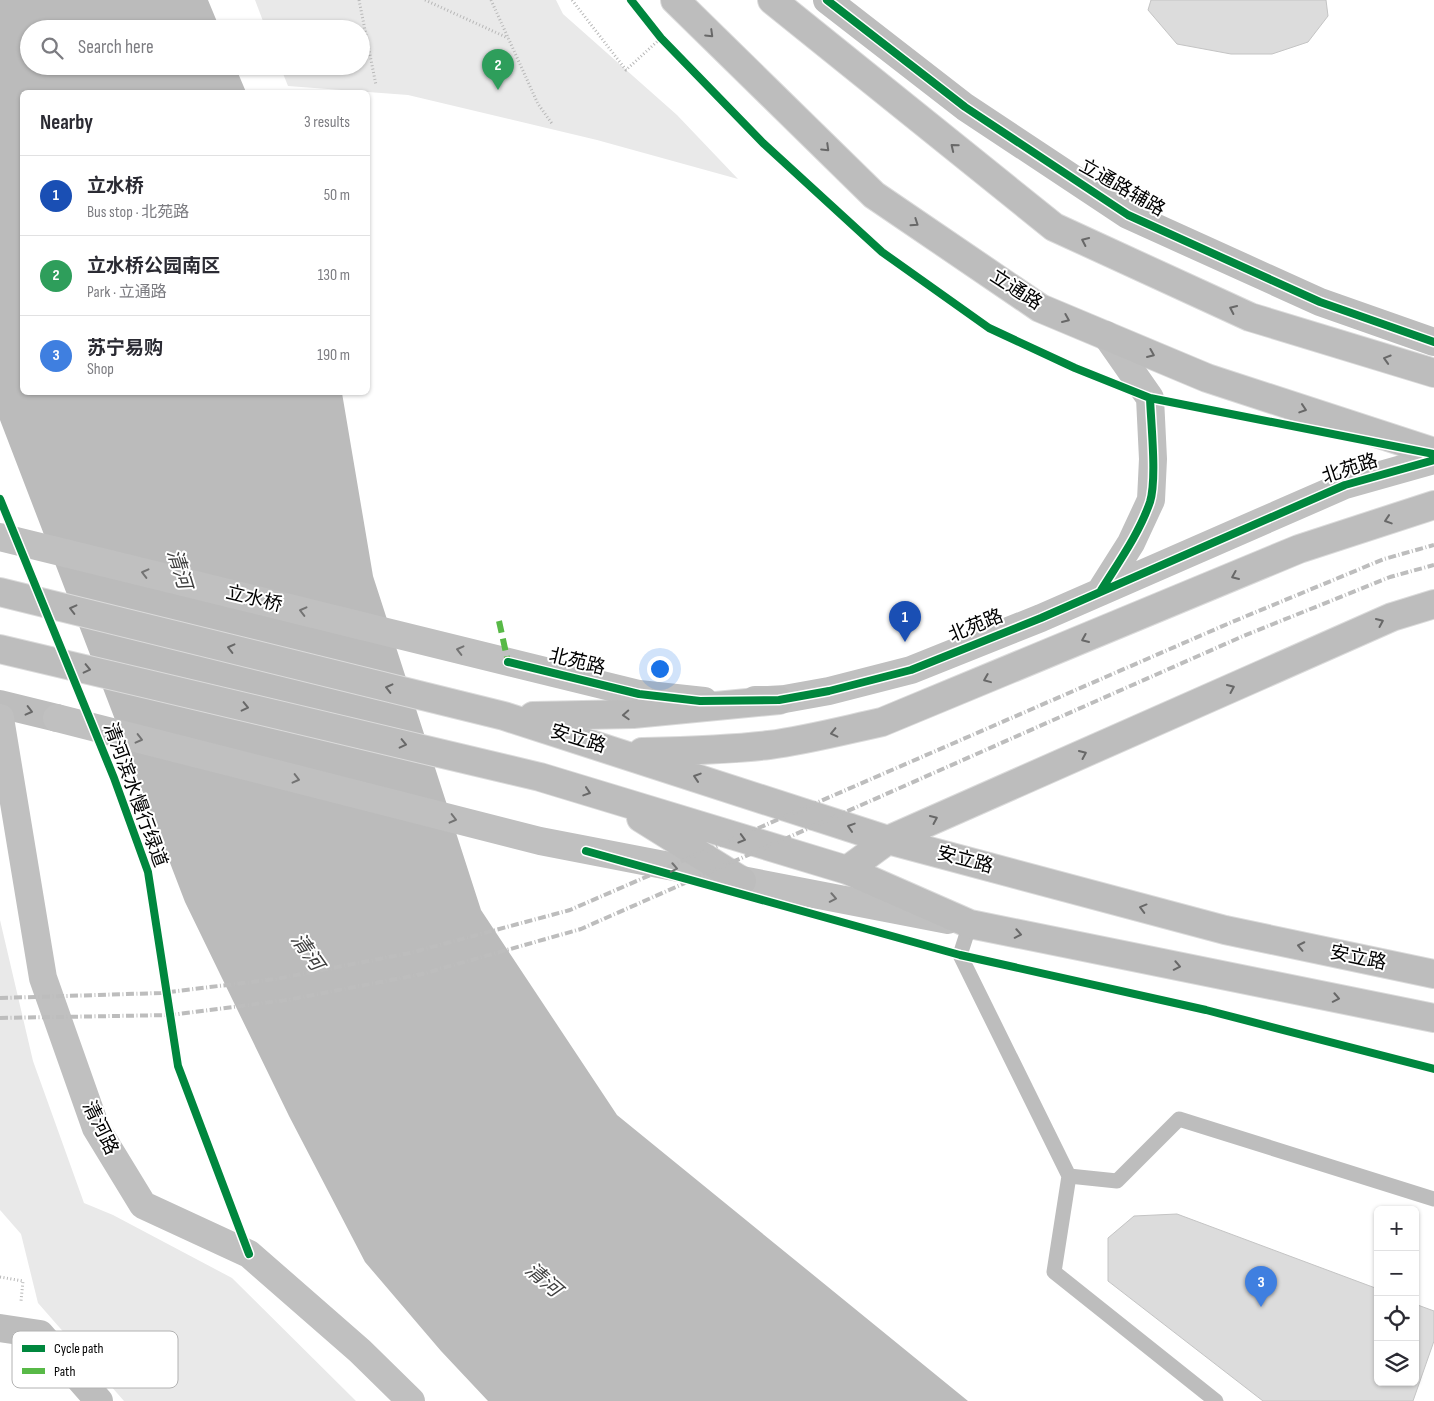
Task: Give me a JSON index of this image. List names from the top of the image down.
{
  "streets": {
    "main road": ["立通路辅路", "立通路", "安立路"],
    "street": ["北苑路", "立水桥", "清河路"],
    "cycle path": ["清河滨水慢行绿道"]
  },
  "crossings": [
    ["北苑路", "立水桥"]
  ],
  "water": ["清河"],
  "legend": ["Cycle path", "Path"],
  "page": {
    "search": "Search here",
    "pins": ["2", "1", "3"],
    "heading": ["Nearby", "3 results"],
    "list": [
      {
        "mark": "1",
        "name": "立水桥",
        "note": "Bus stop · 北苑路",
        "value": "50 m"
      },
      {
        "mark": "2",
        "name": "立水桥公园南区",
        "note": "Park · 立通路",
        "value": "130 m"
      },
      {
        "mark": "3",
        "name": "苏宁易购",
        "note": "Shop",
        "value": "190 m"
      }
    ],
    "map_buttons": ["+", "−"]
  }
}
